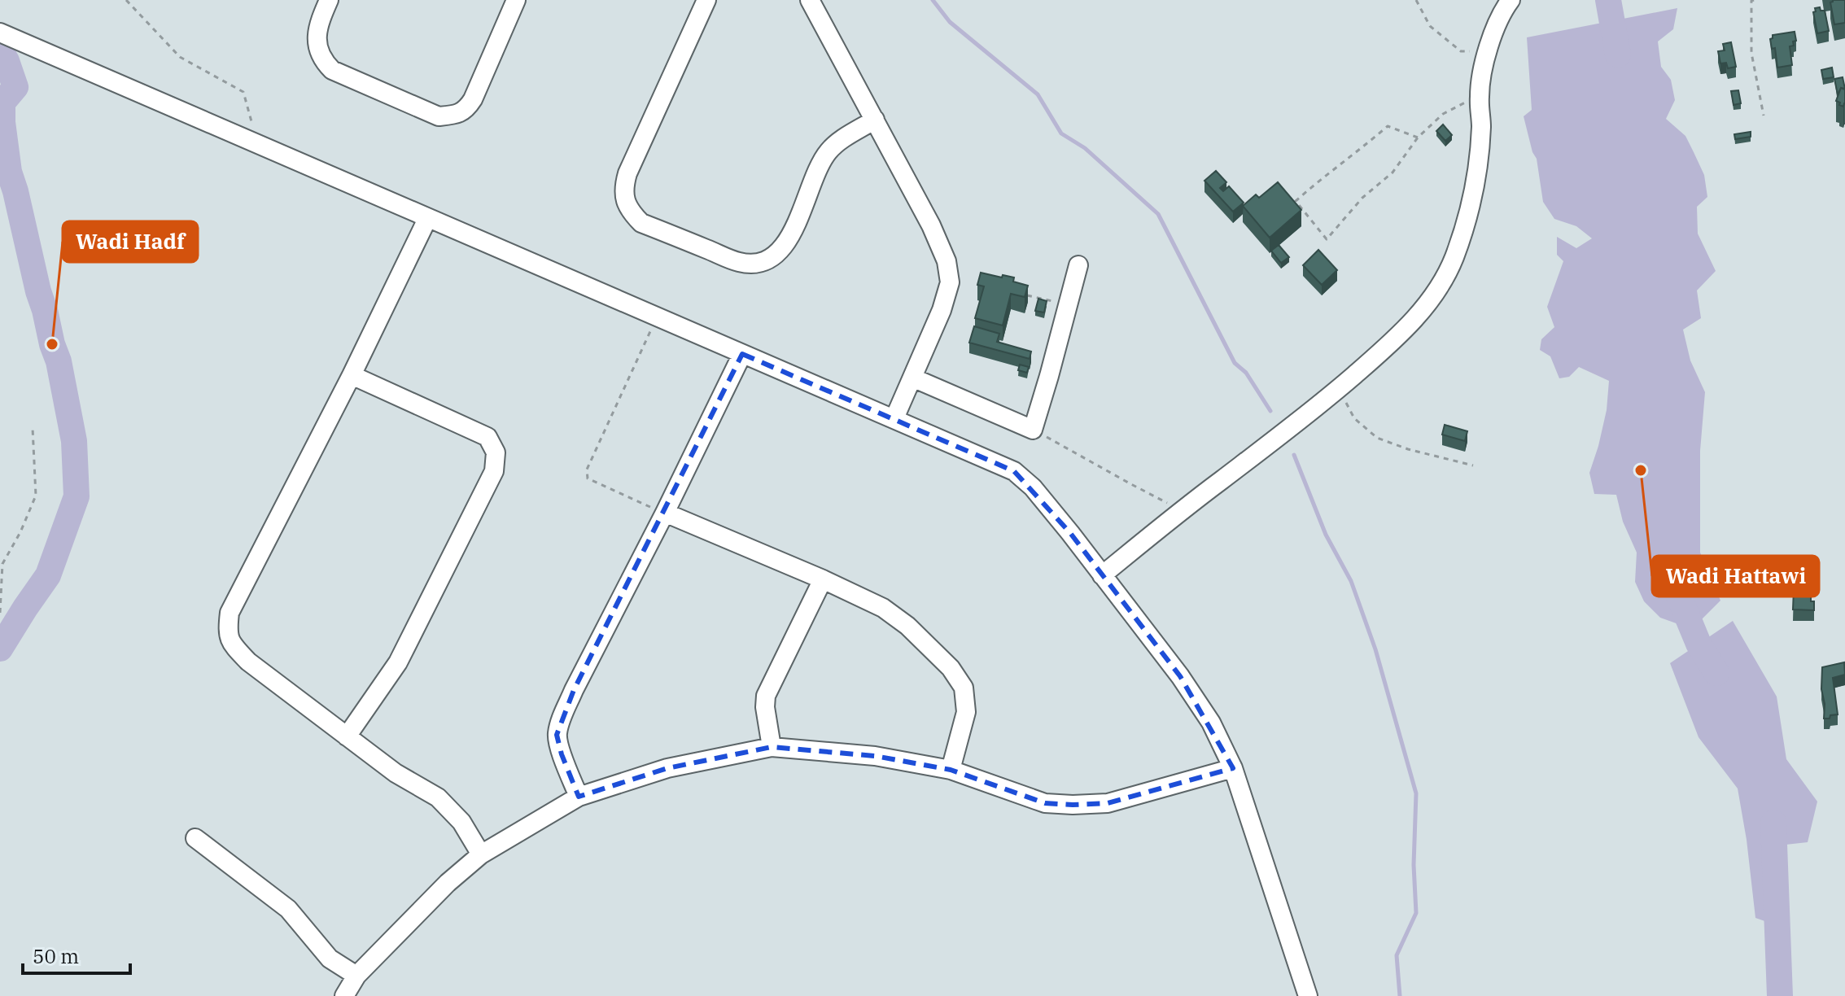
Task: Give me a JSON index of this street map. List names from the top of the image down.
{
  "places": ["Wadi Hadf", "Wadi Hattawi"],
  "scale_bar": "50 m"
}
